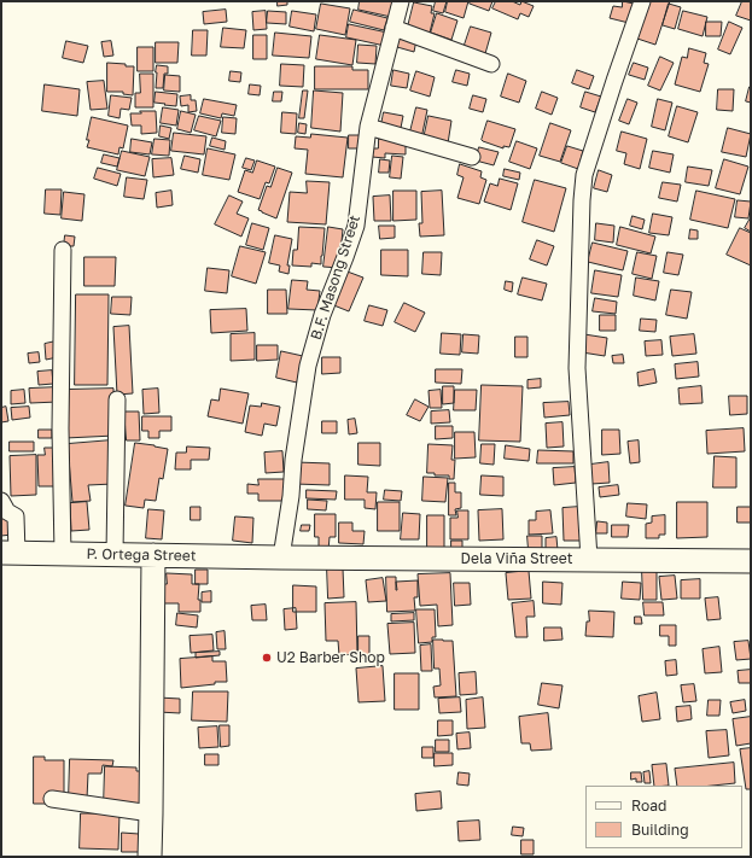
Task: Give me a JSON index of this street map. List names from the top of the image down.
{
  "streets": {
    "street": ["B.F. Masong Street", "P. Ortega Street", "Dela Viña Street"]
  },
  "crossings": [
    ["B.F. Masong Street", "P. Ortega Street"],
    ["B.F. Masong Street", "Dela Viña Street"],
    ["P. Ortega Street", "Dela Viña Street"]
  ],
  "places": ["U2 Barber Shop"],
  "legend": ["Road", "Building"]
}
